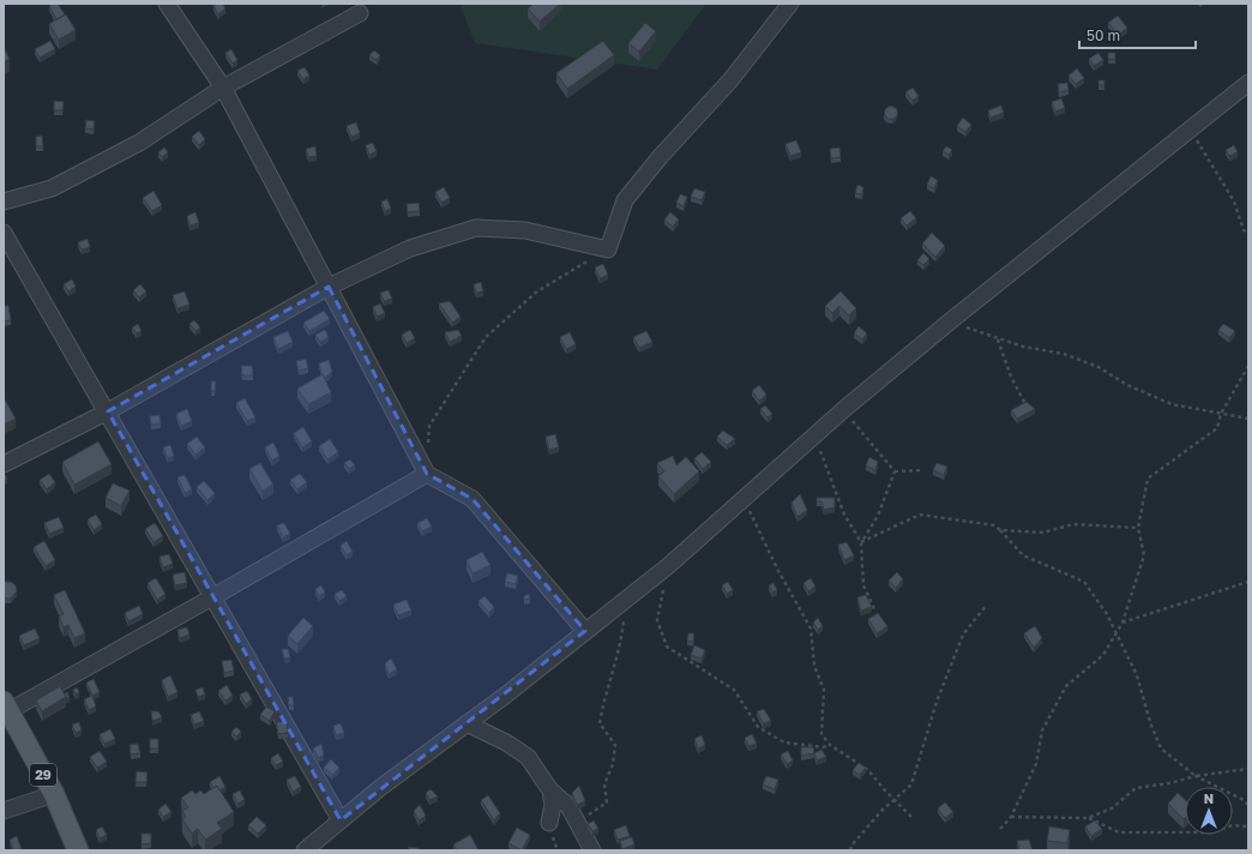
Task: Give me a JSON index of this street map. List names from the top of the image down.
{
  "streets": {
    "main road": ["29"]
  },
  "scale_bar": "50 m",
  "north": "top"
}
